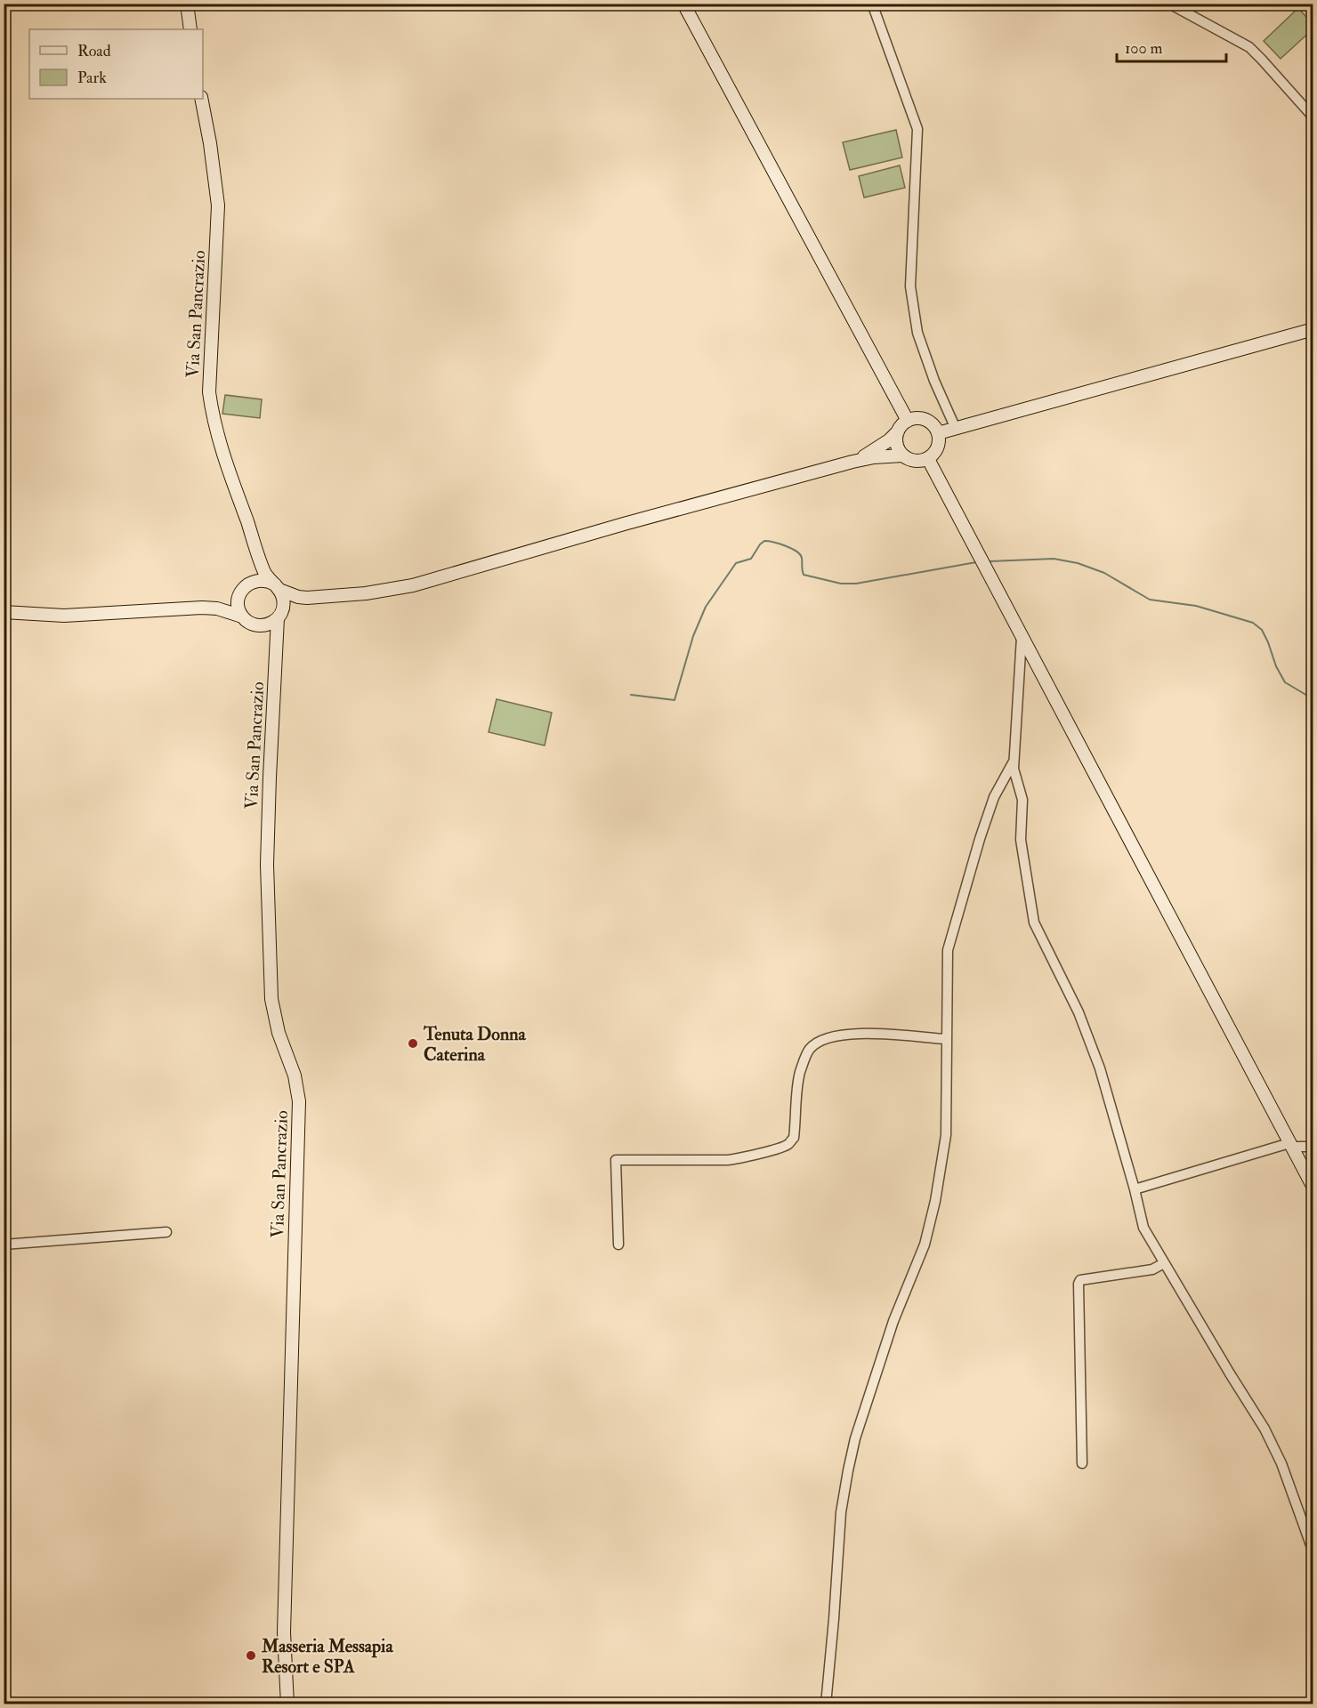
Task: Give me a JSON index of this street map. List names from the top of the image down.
{
  "streets": {
    "main road": ["Via San Pancrazio"]
  },
  "places": ["Tenuta Donna Caterina", "Masseria Messapia Resort e SPA"],
  "legend": ["Road", "Park"],
  "scale_bar": "100 m"
}
